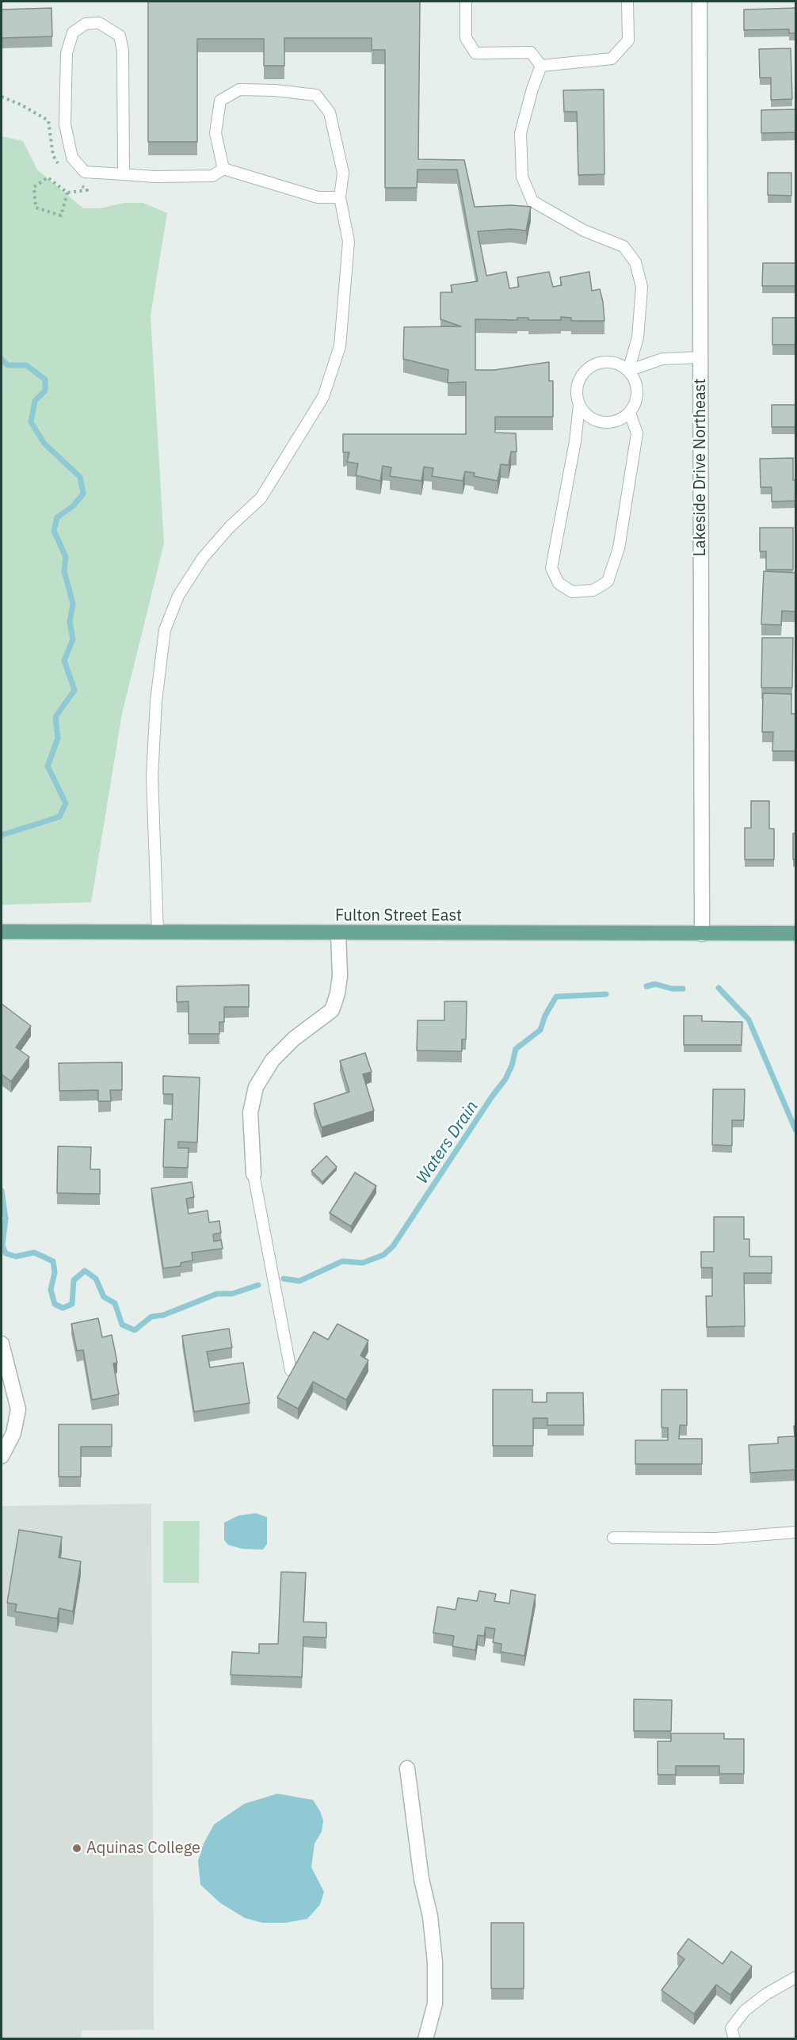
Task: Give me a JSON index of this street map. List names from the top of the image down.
{
  "streets": {
    "main road": ["Fulton Street East"],
    "street": ["Lakeside Drive Northeast"]
  },
  "crossings": [
    ["Lakeside Drive Northeast", "Fulton Street East"]
  ],
  "water": ["Waters Drain"],
  "places": ["Aquinas College"]
}
